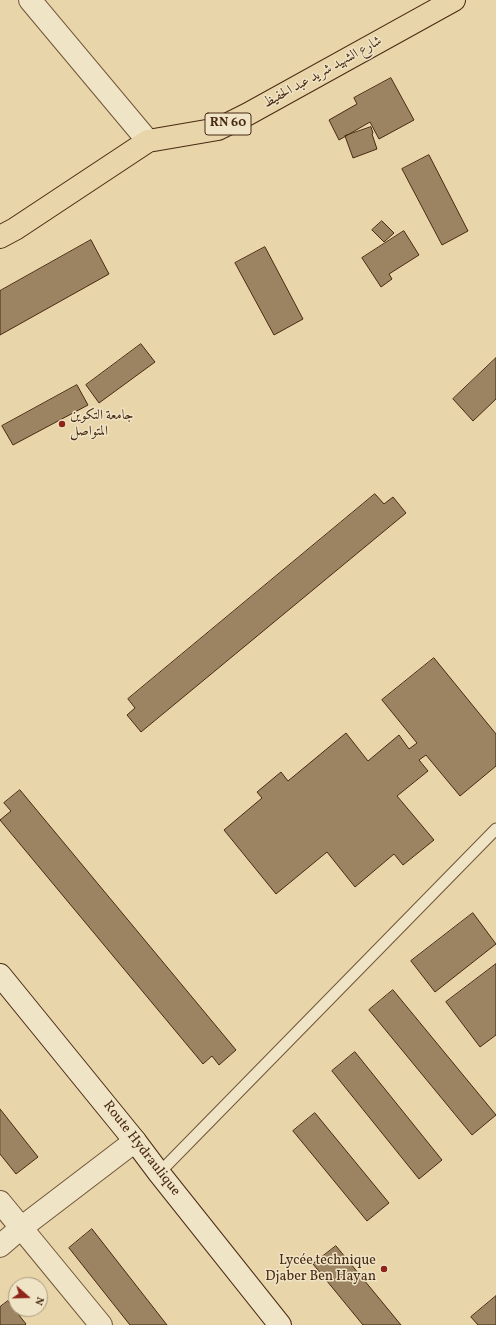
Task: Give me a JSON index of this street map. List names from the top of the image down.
{
  "streets": {
    "main road": ["شارع الشهيد شريد عبد الحفيظ", "RN 60"],
    "street": ["Route Hydraulique"]
  },
  "places": ["جامعة التكوين المتواصل", "Lycée technique Djaber Ben Hayan"],
  "north": "right"
}
